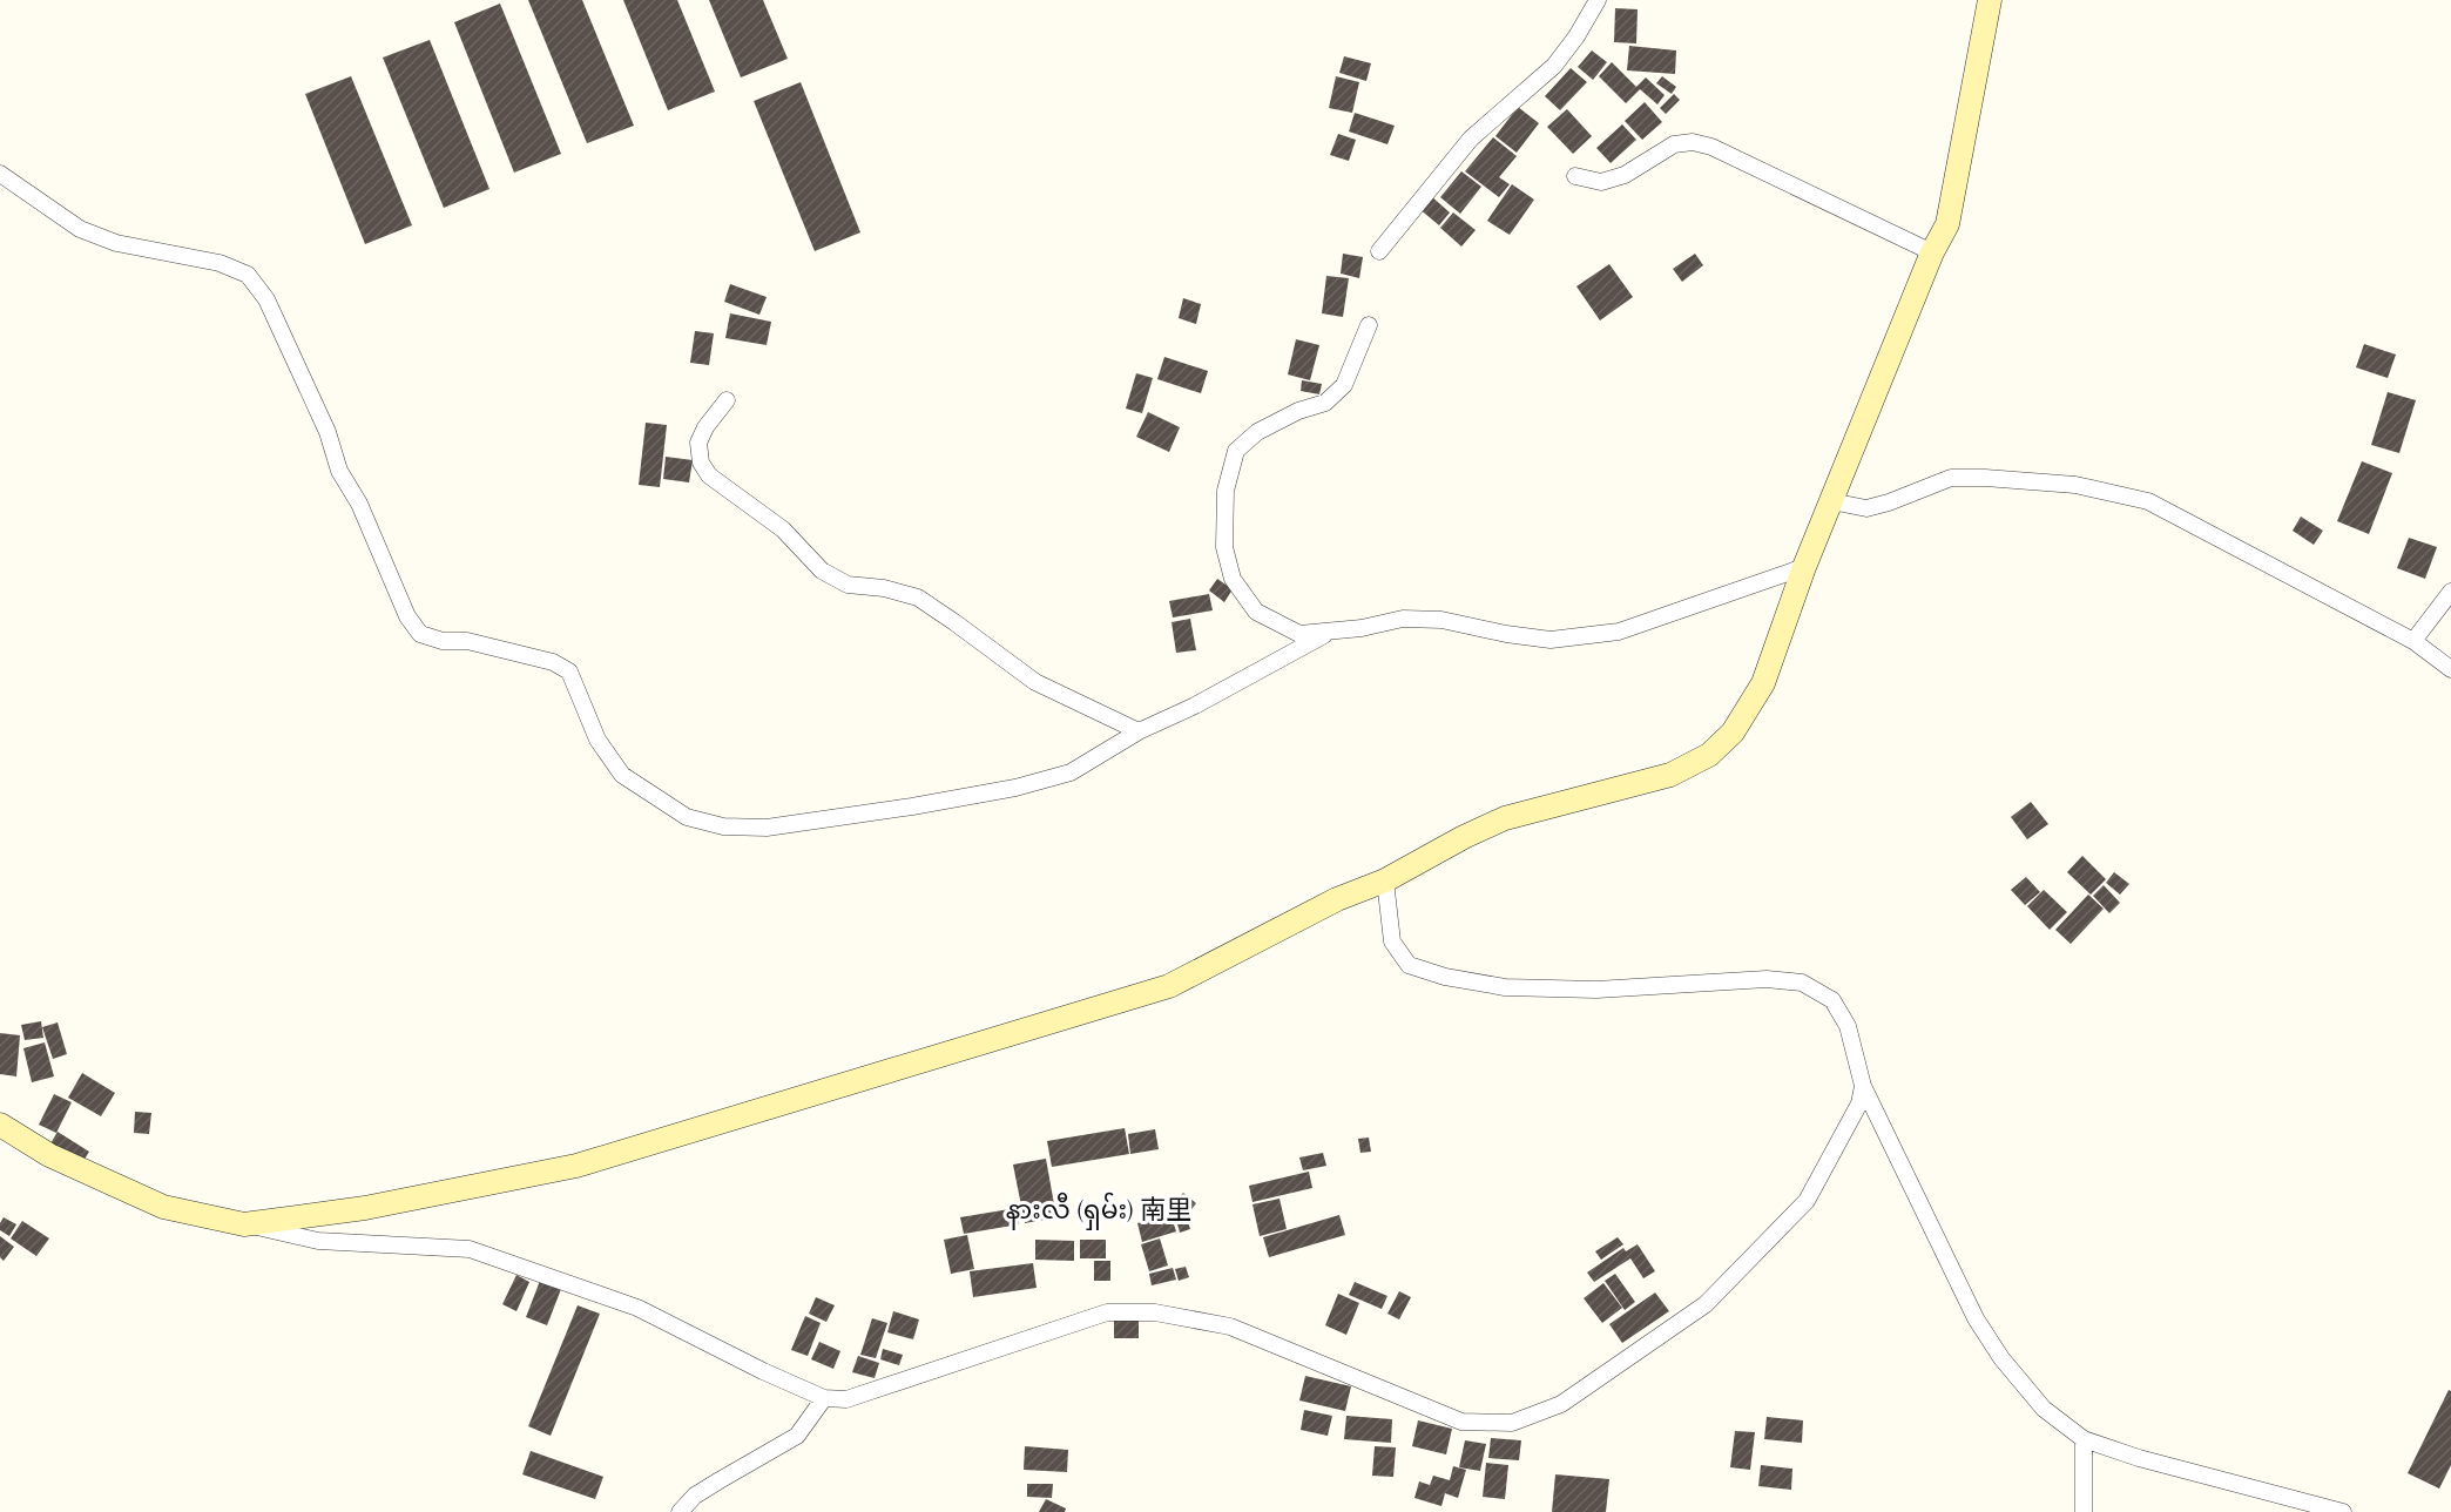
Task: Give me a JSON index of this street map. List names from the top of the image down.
{
  "districts": ["နားလီ (ရှမ်း) 南里"]
}
